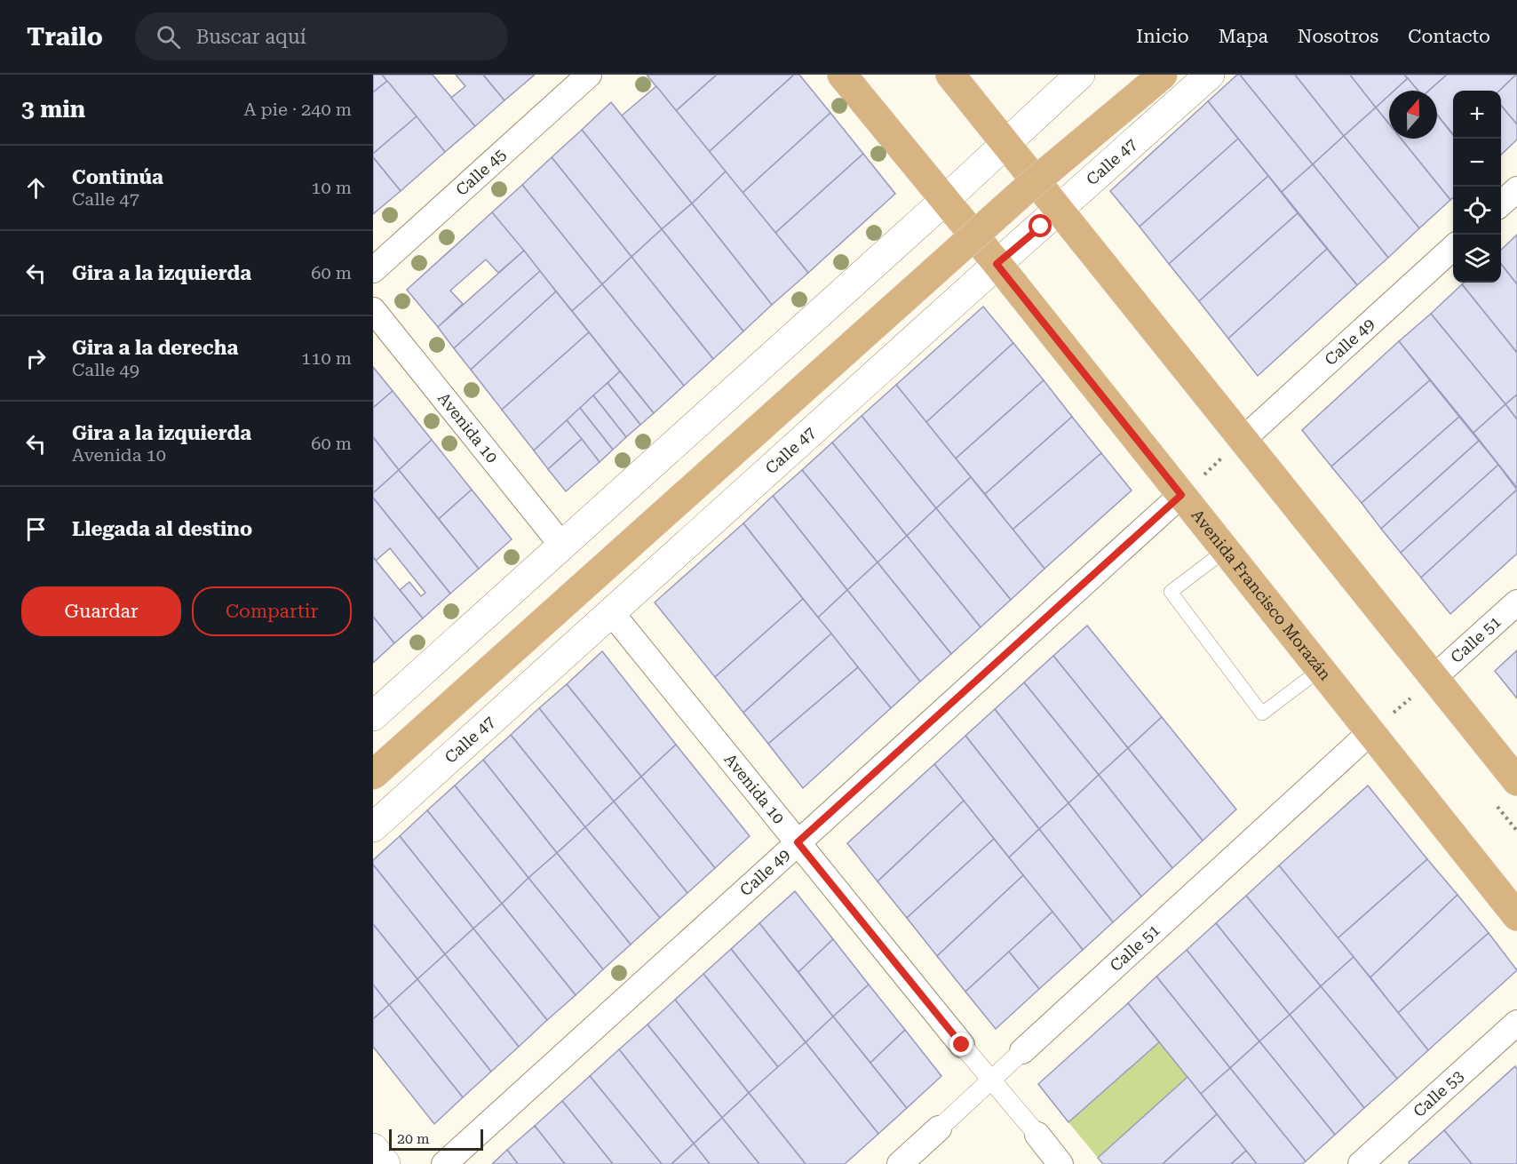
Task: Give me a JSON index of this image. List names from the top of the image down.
{
  "streets": {
    "main road": ["Calle 47", "Avenida Francisco Morazán"],
    "street": [
      "Calle 45",
      "Calle 49",
      "Avenida 10",
      "Calle 51",
      "Calle 53"
    ]
  },
  "crossings": [
    ["Calle 47", "Avenida 10"],
    ["Calle 47", "Avenida Francisco Morazán"],
    ["Calle 49", "Avenida 10"],
    ["Calle 49", "Avenida Francisco Morazán"],
    ["Avenida 10", "Calle 51"],
    ["Avenida Francisco Morazán", "Calle 51"]
  ],
  "scale_bar": "20 m",
  "north": "top",
  "page": {
    "header": "Trailo",
    "search": "Buscar aquí",
    "nav": [
      "Inicio",
      "Mapa",
      "Nosotros",
      "Contacto"
    ],
    "heading": ["3 min", "A pie · 240 m"],
    "map_buttons": ["+", "−"],
    "list": [
      ["Continúa", "Calle 47", "10 m"],
      ["Gira a la izquierda", "60 m"],
      ["Gira a la derecha", "Calle 49", "110 m"],
      ["Gira a la izquierda", "Avenida 10", "60 m"],
      "Llegada al destino"
    ],
    "buttons": ["Guardar", "Compartir"],
    "scale": "20 m"
  }
}
